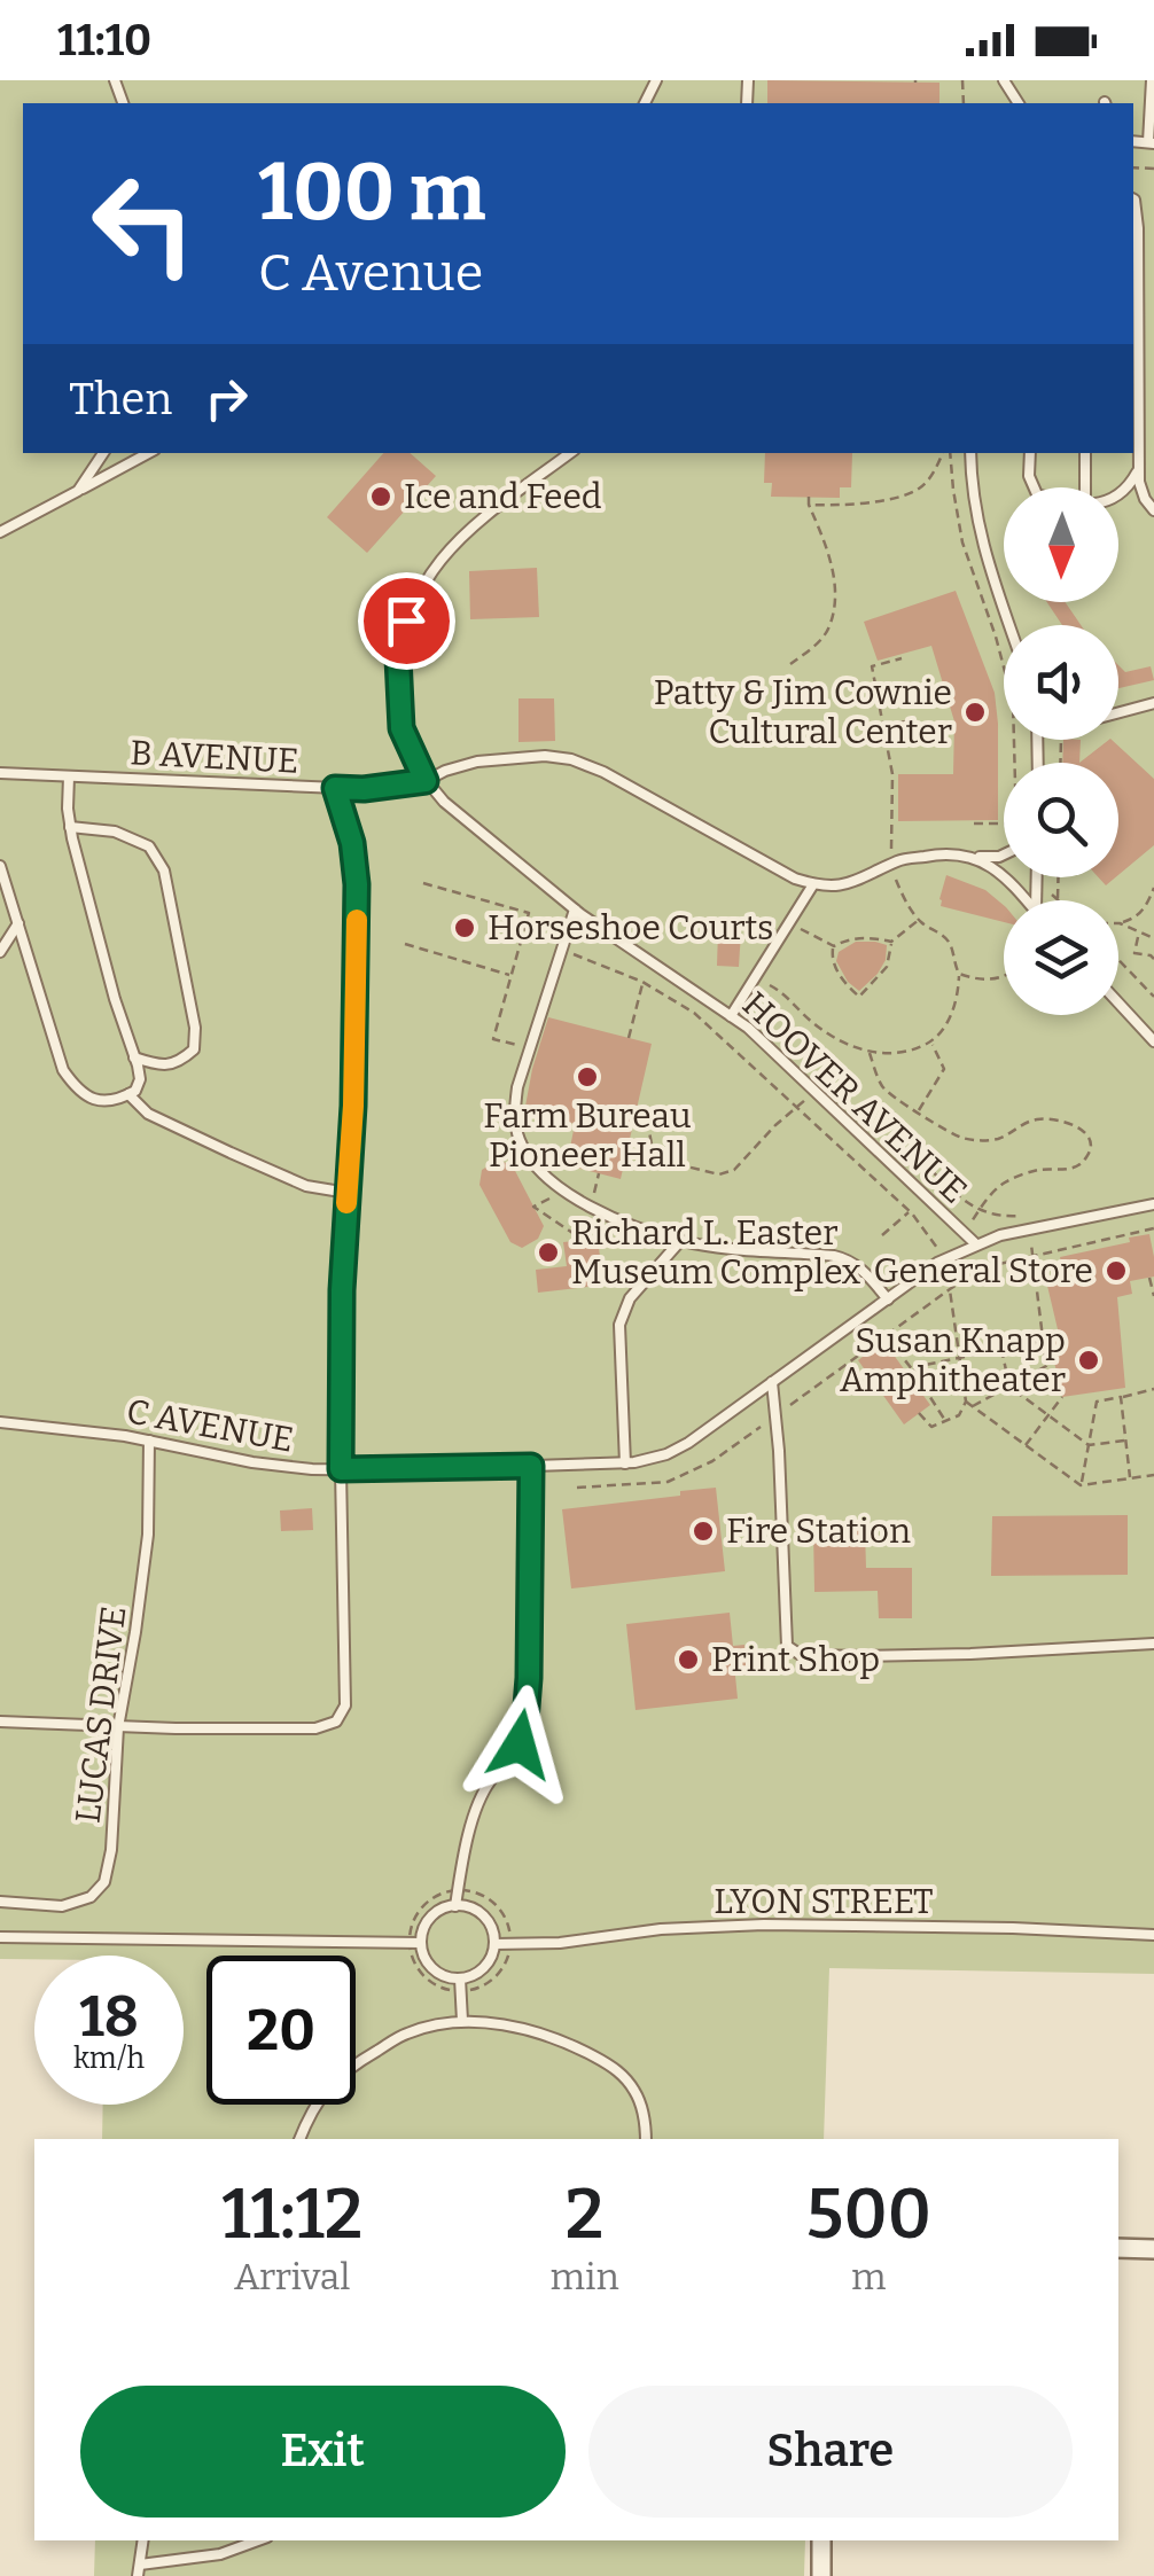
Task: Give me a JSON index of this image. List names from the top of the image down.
{
  "streets": {
    "lane": [
      "B AVENUE",
      "HOOVER AVENUE",
      "C AVENUE",
      "LUCAS DRIVE",
      "LYON STREET"
    ]
  },
  "crossings": [
    ["B AVENUE", "HOOVER AVENUE"],
    ["HOOVER AVENUE", "C AVENUE"],
    ["C AVENUE", "LUCAS DRIVE"]
  ],
  "places": [
    "Ice and Feed",
    "Patty & Jim Cownie Cultural Center",
    "Horseshoe Courts",
    "Farm Bureau Pioneer Hall",
    "Richard L. Easter Museum Complex",
    "General Store",
    "Susan Knapp Amphitheater",
    "Fire Station",
    "Print Shop"
  ],
  "north": "bottom",
  "page": {
    "status": "11:10",
    "turn": ["100 m", "C Avenue"],
    "then": "Then",
    "speed": "18 km/h",
    "limit": "20",
    "eta": [
      "11:12",
      "Arrival",
      "2",
      "min",
      "500",
      "m"
    ],
    "buttons": ["Exit", "Share"]
  }
}
